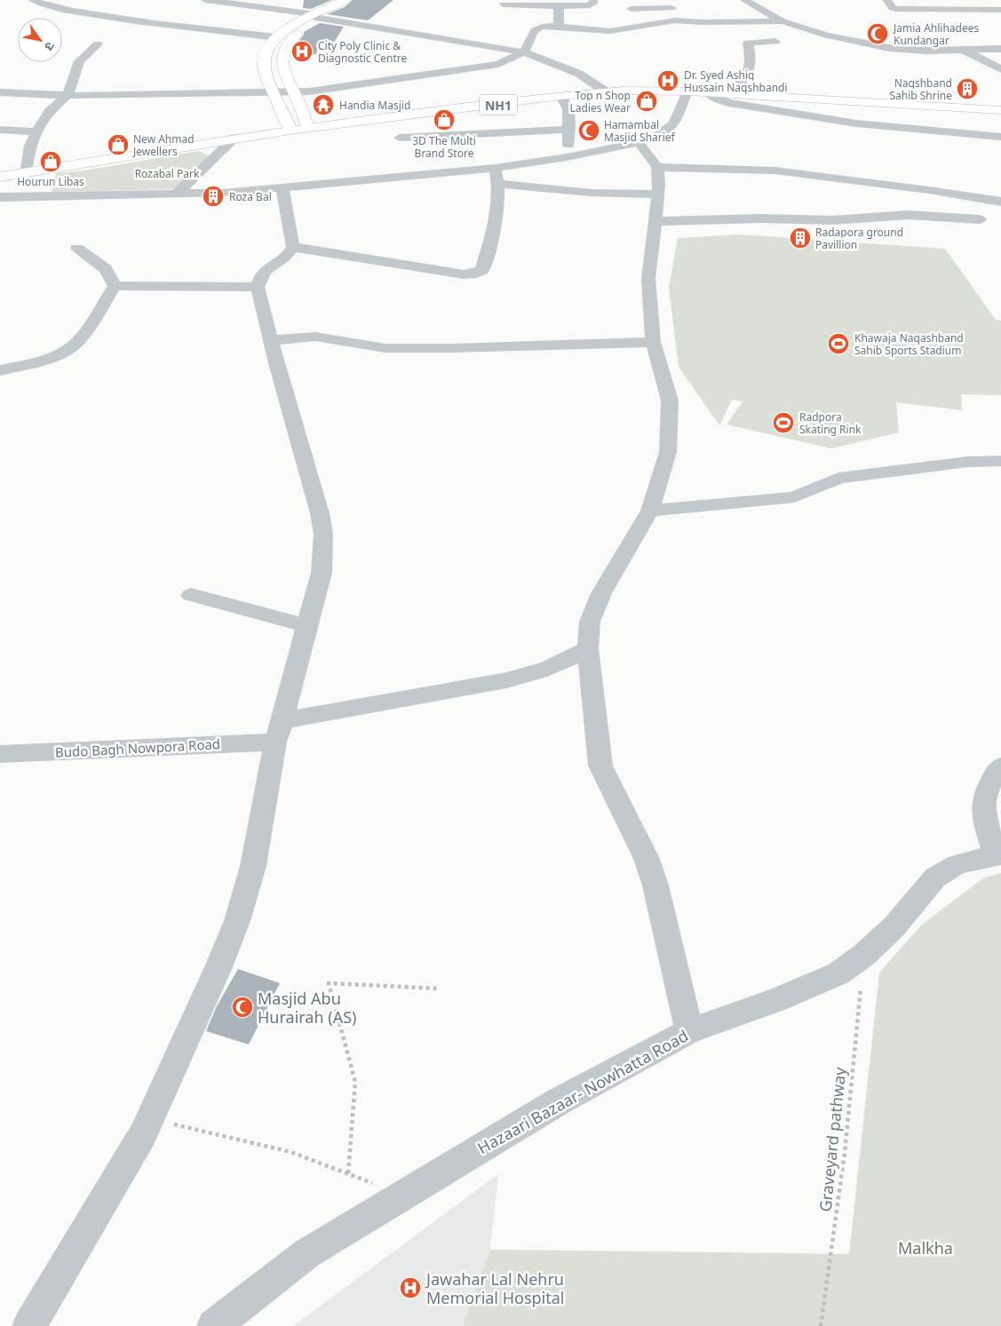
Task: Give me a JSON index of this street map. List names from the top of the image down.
{
  "streets": {
    "main road": ["NH1"],
    "street": ["Budo Bagh Nowpora Road", "Hazaari Bazaar- Nowhatta Road"],
    "path": ["Graveyard pathway"]
  },
  "crossings": [
    ["Hazaari Bazaar- Nowhatta Road", "Graveyard pathway"]
  ],
  "parks": ["Rozabal Park", "Malkha"],
  "places": {
    "mosque": ["Jamia Ahlihadees Kundangar", "Hamambal Masjid Sharief", "Masjid Abu Hurairah (AS)"],
    "hospital": ["City Poly Clinic & Diagnostic Centre", "Dr. Syed Ashiq Hussain Naqshbandi", "Jawahar Lal Nehru Memorial Hospital"],
    "building": ["Naqshband Sahib Shrine", "Roza Bal", "Radapora ground Pavillion"],
    "shop": [
      "Top n Shop Ladies Wear",
      "3D The Multi Brand Store",
      "New Ahmad Jewellers",
      "Hourun Libas"
    ],
    "temple": ["Handia Masjid"],
    "sports": ["Khawaja Naqashband Sahib Sports Stadium", "Radpora Skating Rink"]
  },
  "north": "bottom right"
}
